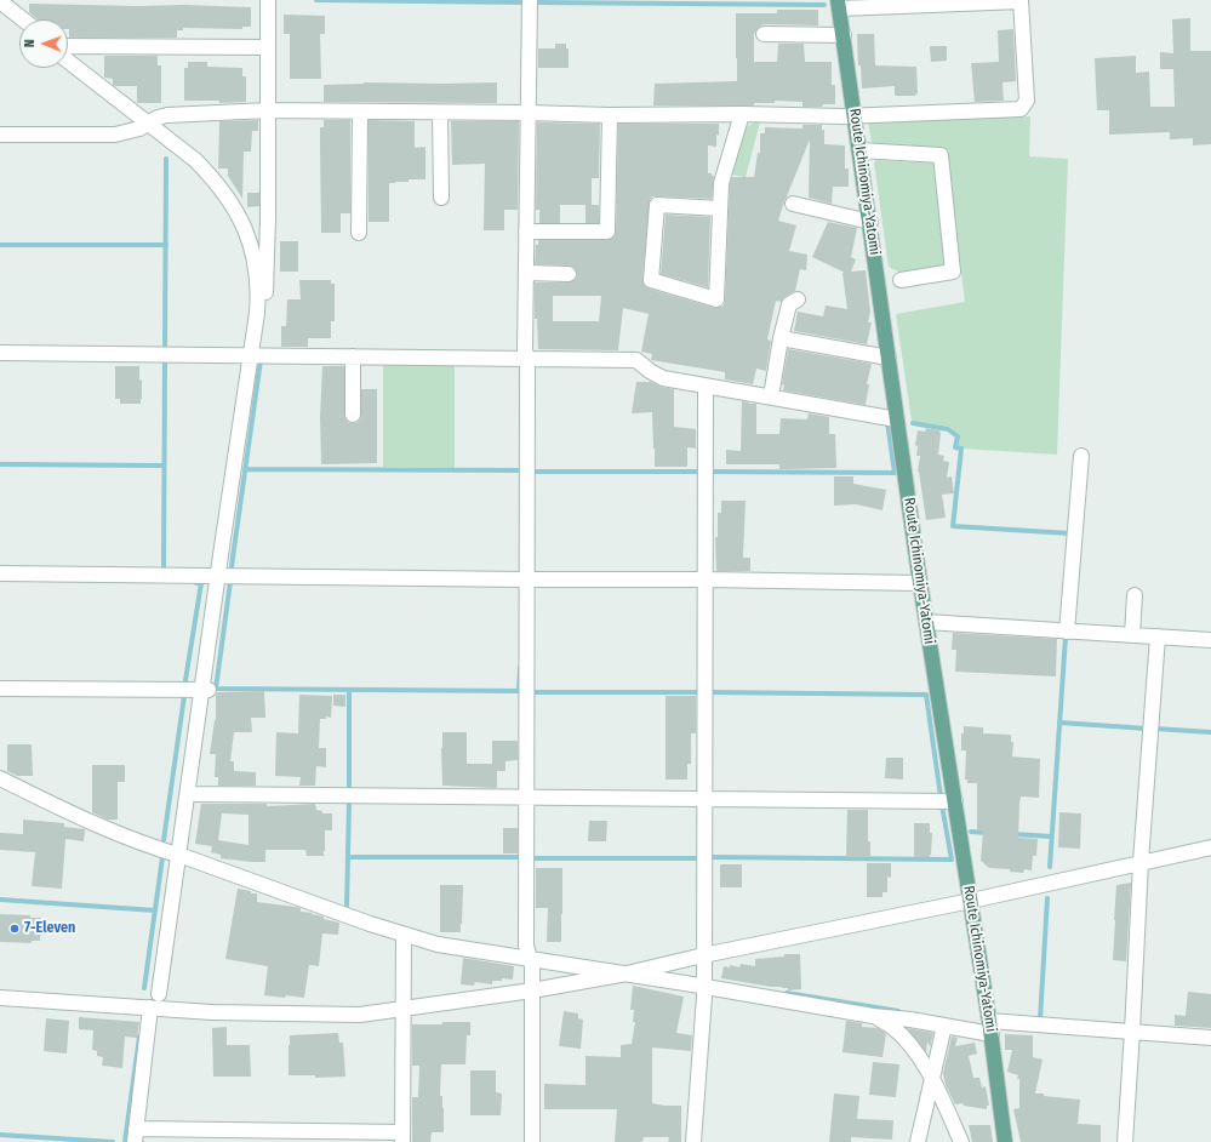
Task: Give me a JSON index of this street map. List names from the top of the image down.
{
  "streets": {
    "main road": ["Route Ichinomiya-Yatomi"]
  },
  "places": ["7-Eleven"],
  "north": "left"
}
